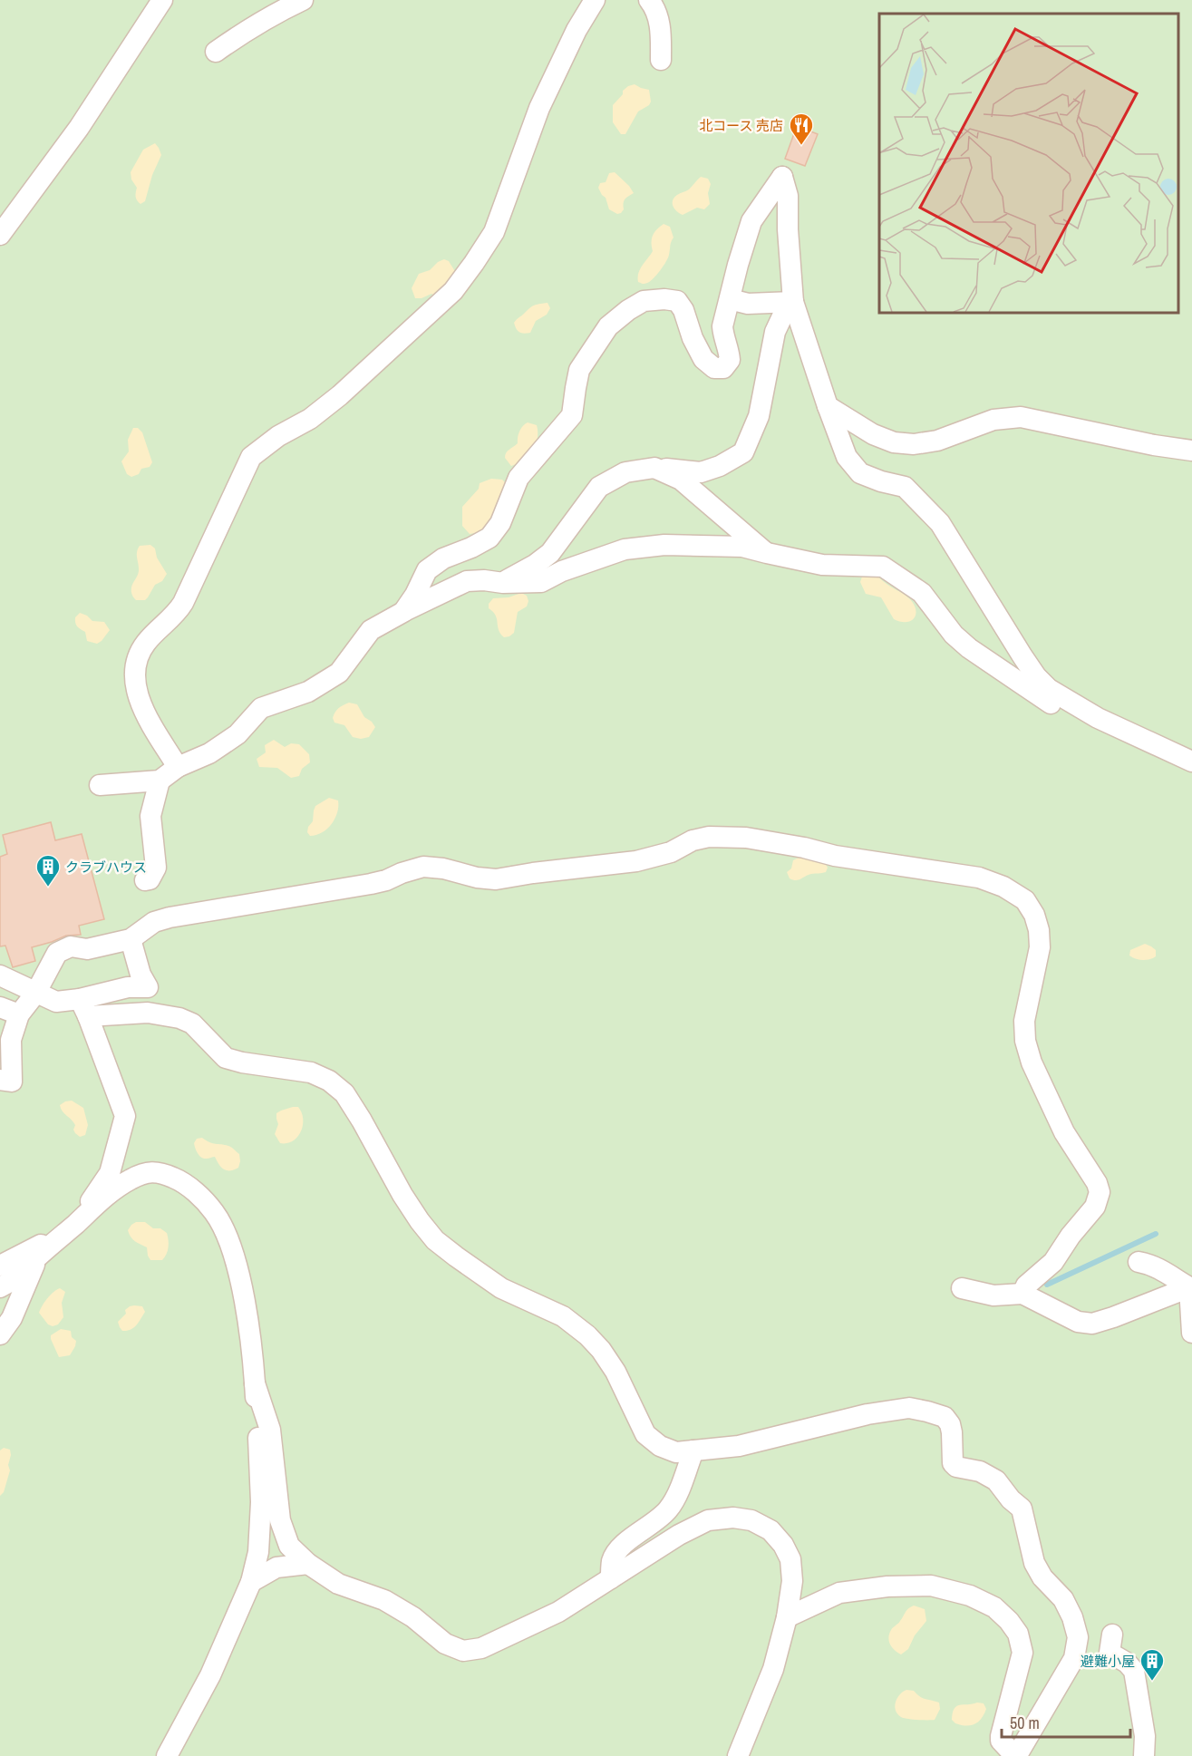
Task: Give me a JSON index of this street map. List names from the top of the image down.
{
  "places": {
    "restaurant": ["北コース 売店"],
    "building": ["クラブハウス", "避難小屋"]
  },
  "scale_bar": "50 m"
}
